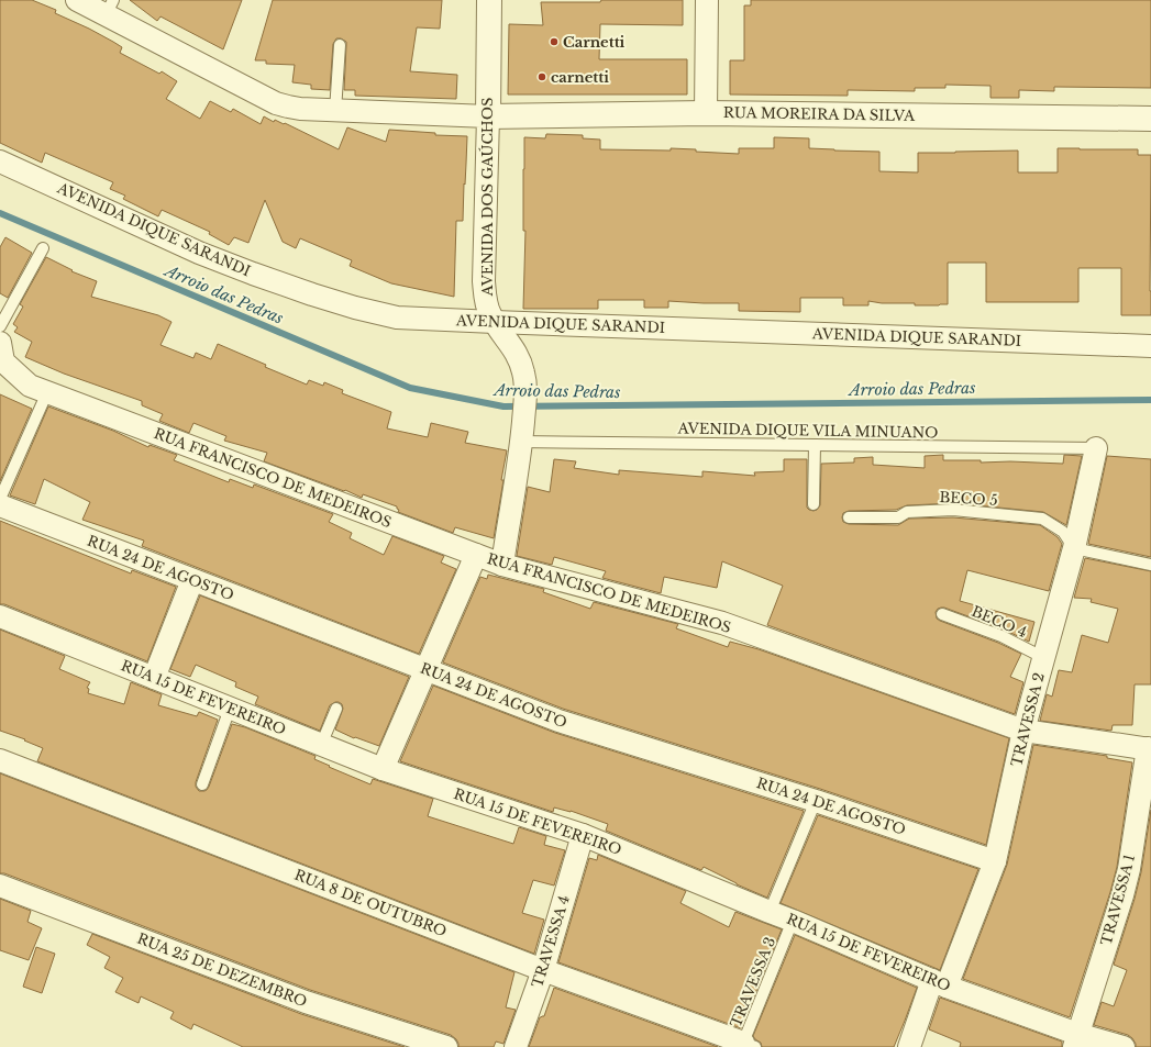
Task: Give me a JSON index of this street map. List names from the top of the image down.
{
  "streets": {
    "street": [
      "RUA MOREIRA DA SILVA",
      "AVENIDA DOS GAÚCHOS",
      "AVENIDA DIQUE SARANDI",
      "RUA FRANCISCO DE MEDEIROS",
      "RUA 24 DE AGOSTO",
      "RUA 15 DE FEVEREIRO",
      "TRAVESSA 2",
      "TRAVESSA 1",
      "RUA 8 DE OUTUBRO",
      "TRAVESSA 4",
      "RUA 25 DE DEZEMBRO"
    ],
    "lane": [
      "AVENIDA DIQUE VILA MINUANO",
      "BECO 5",
      "BECO 4",
      "TRAVESSA 3"
    ]
  },
  "crossings": [
    ["RUA MOREIRA DA SILVA", "AVENIDA DOS GAÚCHOS"],
    ["AVENIDA DOS GAÚCHOS", "AVENIDA DIQUE SARANDI"],
    ["AVENIDA DOS GAÚCHOS", "AVENIDA DIQUE VILA MINUANO"],
    ["AVENIDA DOS GAÚCHOS", "RUA FRANCISCO DE MEDEIROS"],
    ["AVENIDA DIQUE VILA MINUANO", "TRAVESSA 2"],
    ["RUA FRANCISCO DE MEDEIROS", "TRAVESSA 2"],
    ["RUA FRANCISCO DE MEDEIROS", "TRAVESSA 1"],
    ["BECO 5", "TRAVESSA 2"],
    ["RUA 24 DE AGOSTO", "TRAVESSA 2"],
    ["BECO 4", "TRAVESSA 2"],
    ["RUA 15 DE FEVEREIRO", "TRAVESSA 2"],
    ["RUA 15 DE FEVEREIRO", "TRAVESSA 1"],
    ["RUA 15 DE FEVEREIRO", "TRAVESSA 4"],
    ["RUA 15 DE FEVEREIRO", "TRAVESSA 3"],
    ["RUA 8 DE OUTUBRO", "TRAVESSA 4"],
    ["RUA 8 DE OUTUBRO", "TRAVESSA 3"]
  ],
  "water": ["Arroio das Pedras"],
  "places": ["Carnetti", "carnetti"]
}
